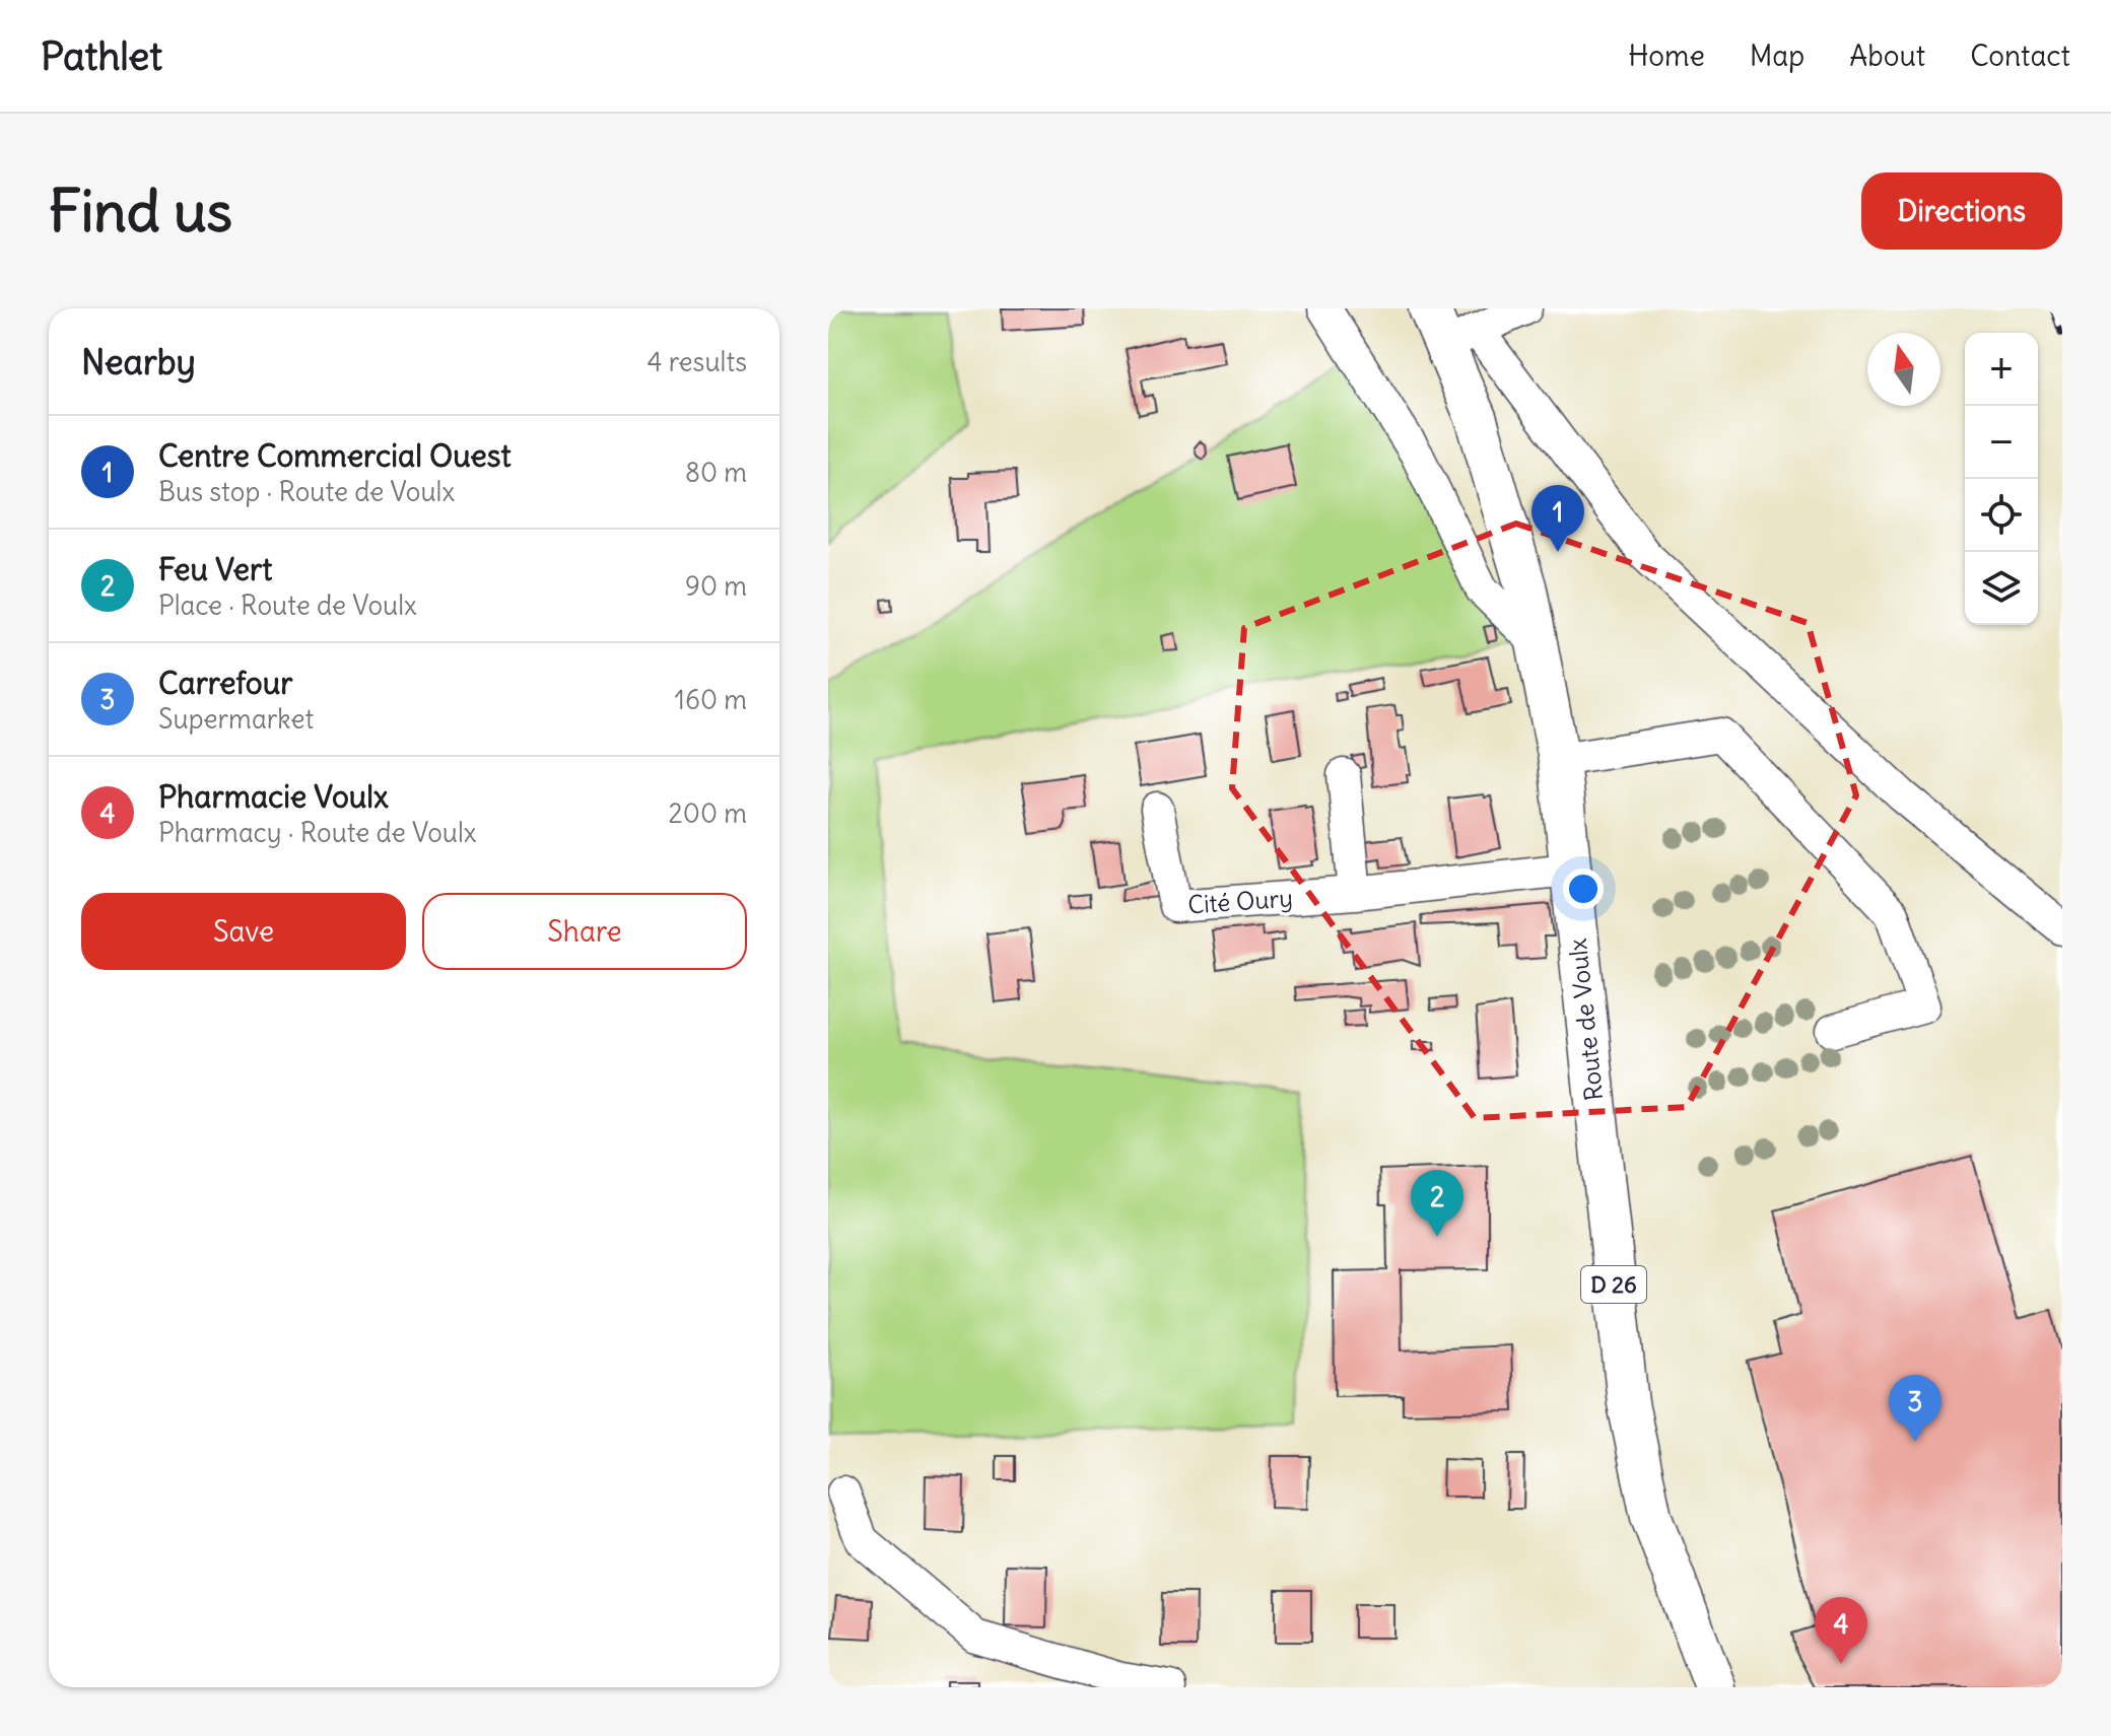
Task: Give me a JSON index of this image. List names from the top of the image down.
{
  "streets": {
    "main road": ["Route de Voulx", "D 26"],
    "street": ["Cité Oury"]
  },
  "crossings": [
    ["Cité Oury", "Route de Voulx"]
  ],
  "north": "top",
  "page": {
    "header": "Pathlet",
    "nav": [
      "Home",
      "Map",
      "About",
      "Contact"
    ],
    "buttons": [
      "Directions",
      ["Save", "Share"]
    ],
    "title": "Find us",
    "heading": ["Nearby", "4 results"],
    "map_buttons": ["+", "−"],
    "list": [
      {
        "mark": "1",
        "name": "Centre Commercial Ouest",
        "note": "Bus stop · Route de Voulx",
        "value": "80 m"
      },
      {
        "mark": "2",
        "name": "Feu Vert",
        "note": "Place · Route de Voulx",
        "value": "90 m"
      },
      {
        "mark": "3",
        "name": "Carrefour",
        "note": "Supermarket",
        "value": "160 m"
      },
      {
        "mark": "4",
        "name": "Pharmacie Voulx",
        "note": "Pharmacy · Route de Voulx",
        "value": "200 m"
      }
    ],
    "pins": [
      "1",
      "2",
      "3",
      "4"
    ]
  }
}
